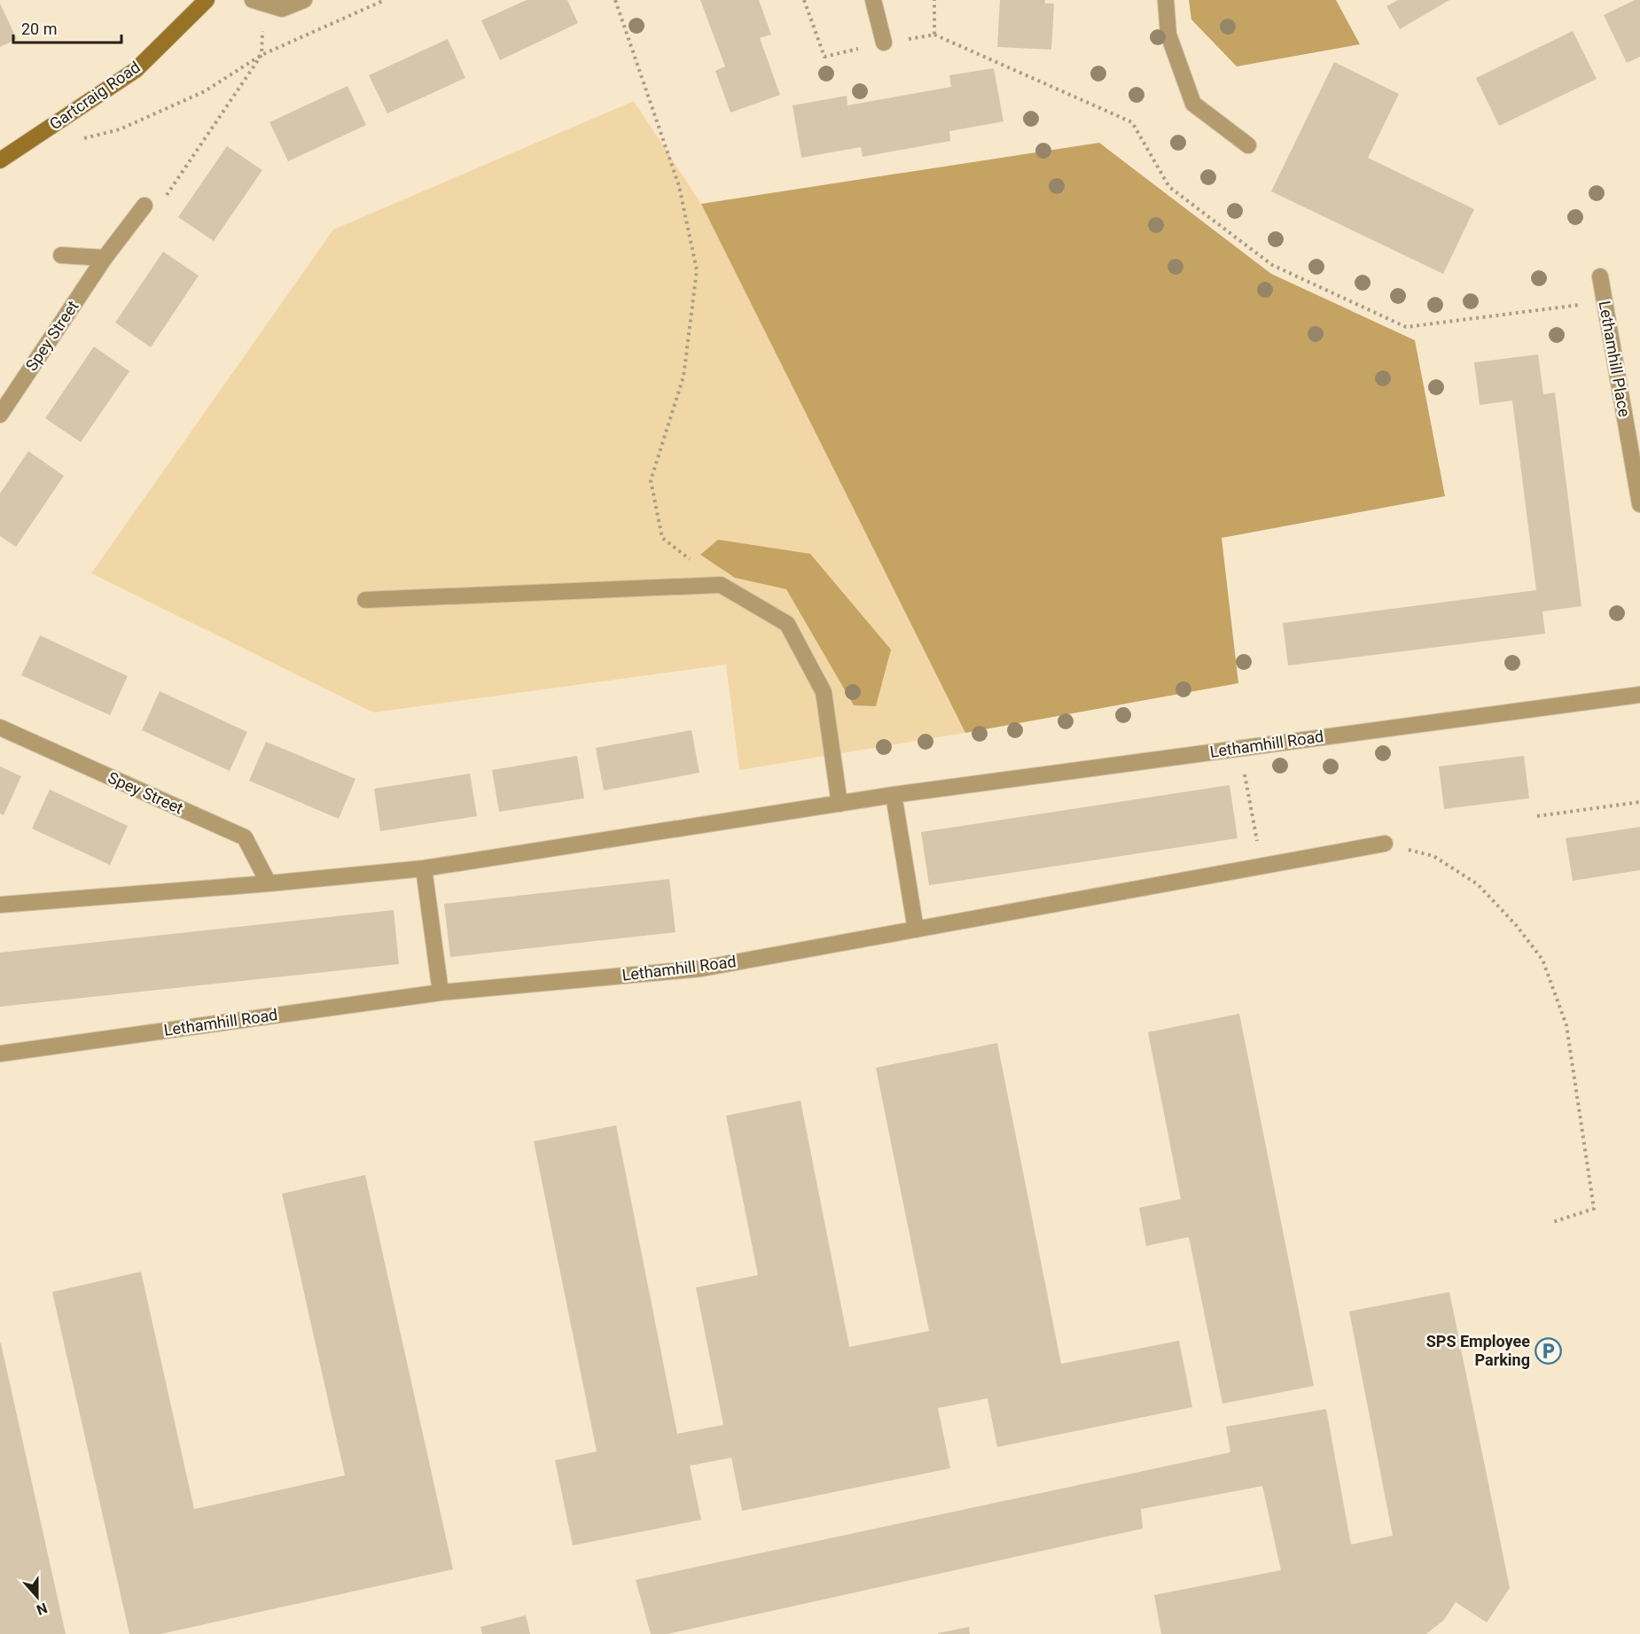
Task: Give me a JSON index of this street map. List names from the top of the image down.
{
  "streets": {
    "street": [
      "Gartcraig Road",
      "Spey Street",
      "Lethamhill Place",
      "Lethamhill Road"
    ]
  },
  "crossings": [
    ["Spey Street", "Lethamhill Road"]
  ],
  "places": {
    "parking": ["SPS Employee Parking"]
  },
  "scale_bar": "20 m",
  "north": "bottom"
}
